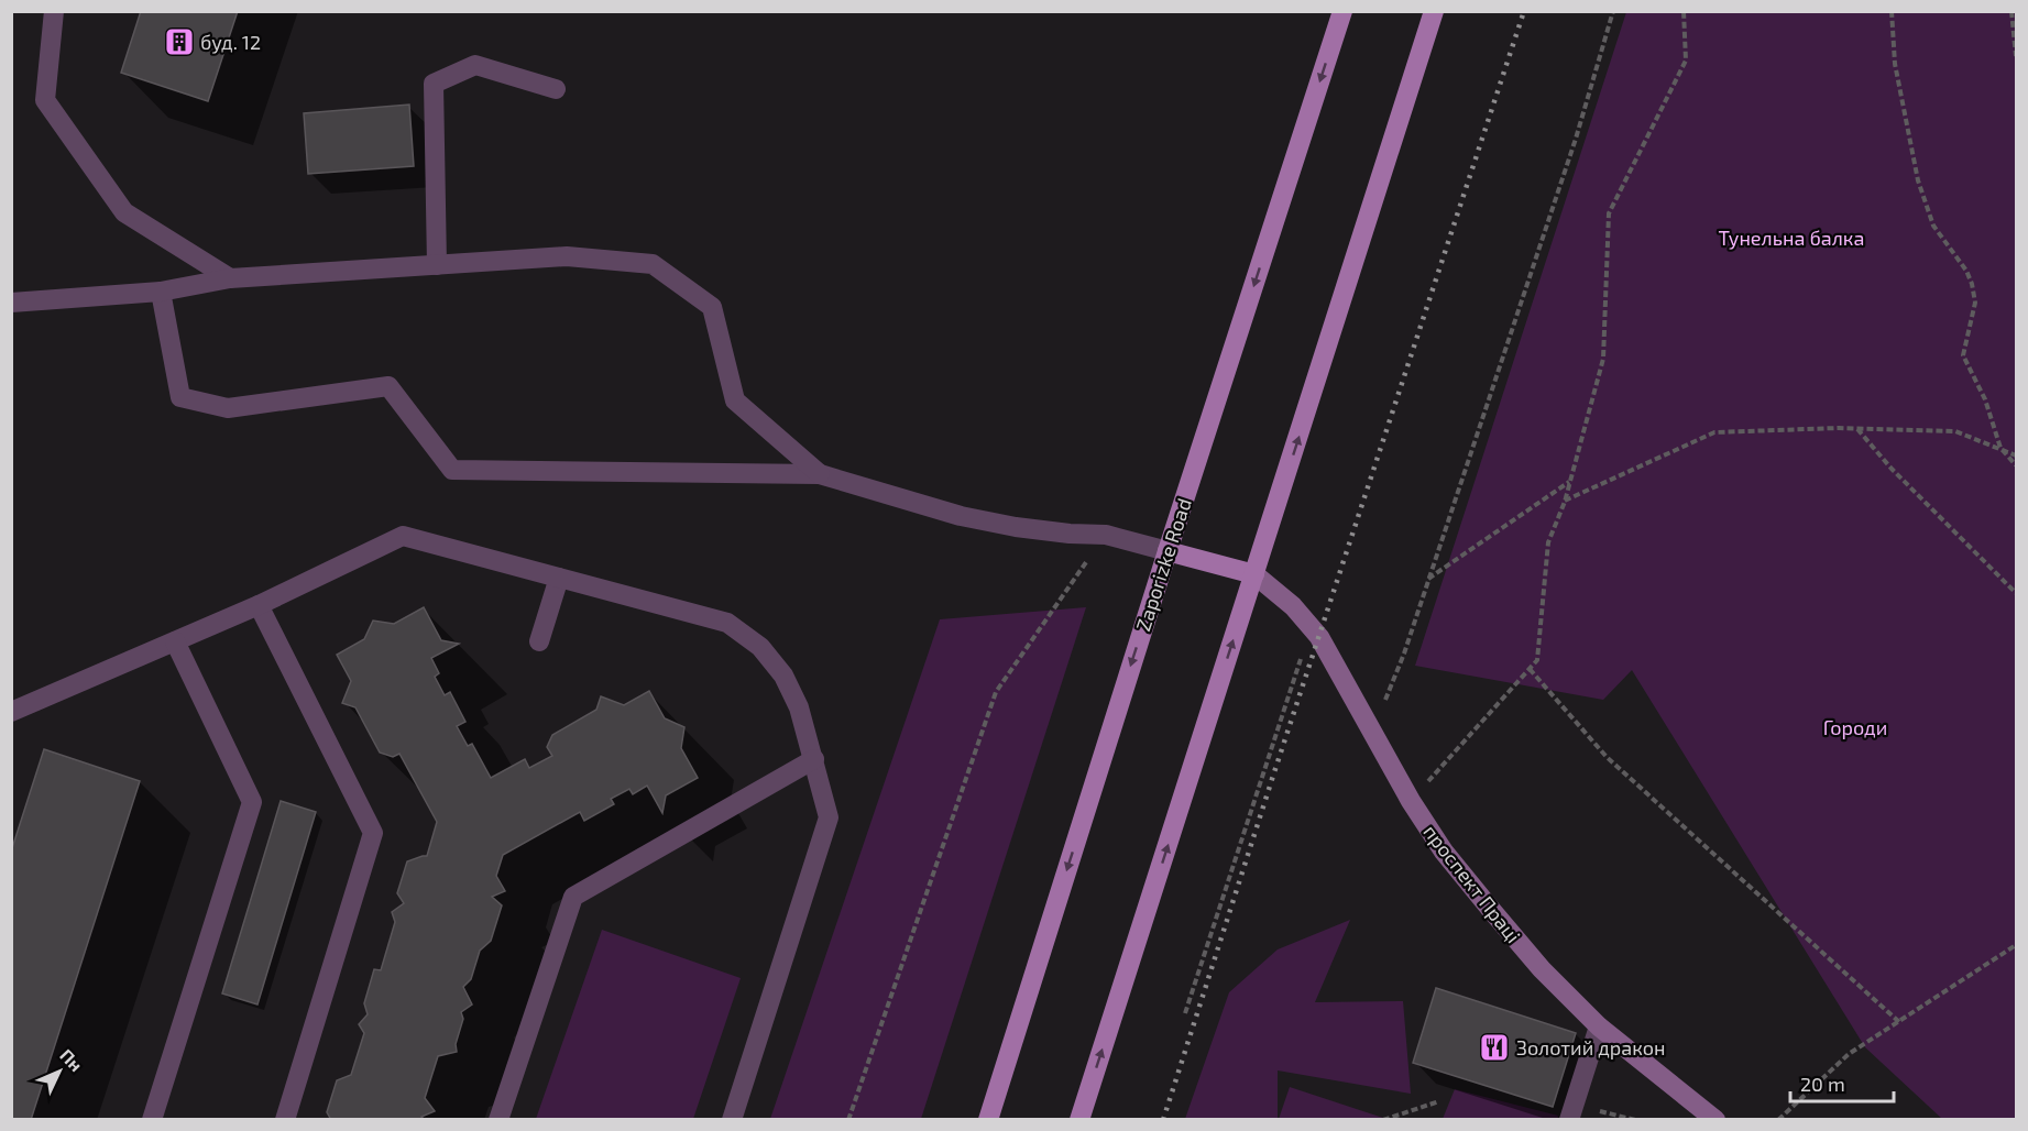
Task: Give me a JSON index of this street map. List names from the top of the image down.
{
  "streets": {
    "main road": ["Zaporizke Road"],
    "street": ["проспект Праці"]
  },
  "parks": ["Тунельна балка", "Городи"],
  "places": {
    "building": ["буд. 12"],
    "restaurant": ["Золотий дракон"]
  },
  "scale_bar": "20 m",
  "north": "top right"
}
